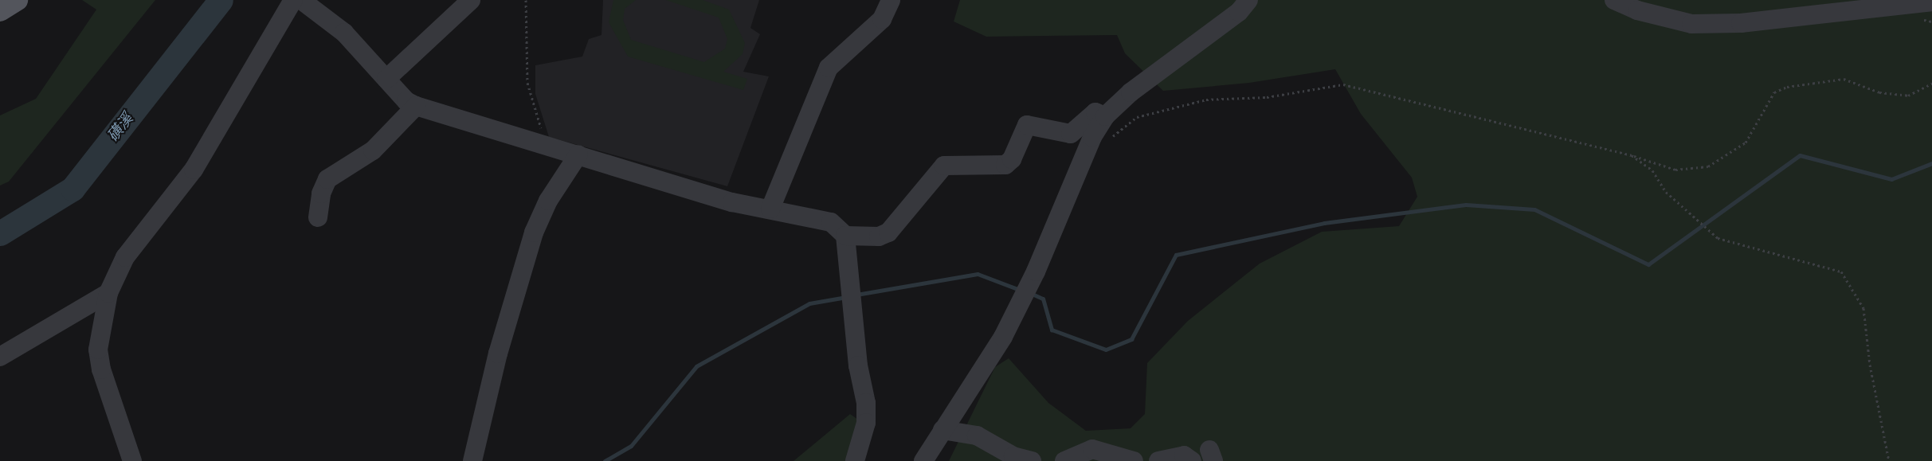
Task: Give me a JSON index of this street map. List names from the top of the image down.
{
  "water": ["磺溪"]
}
